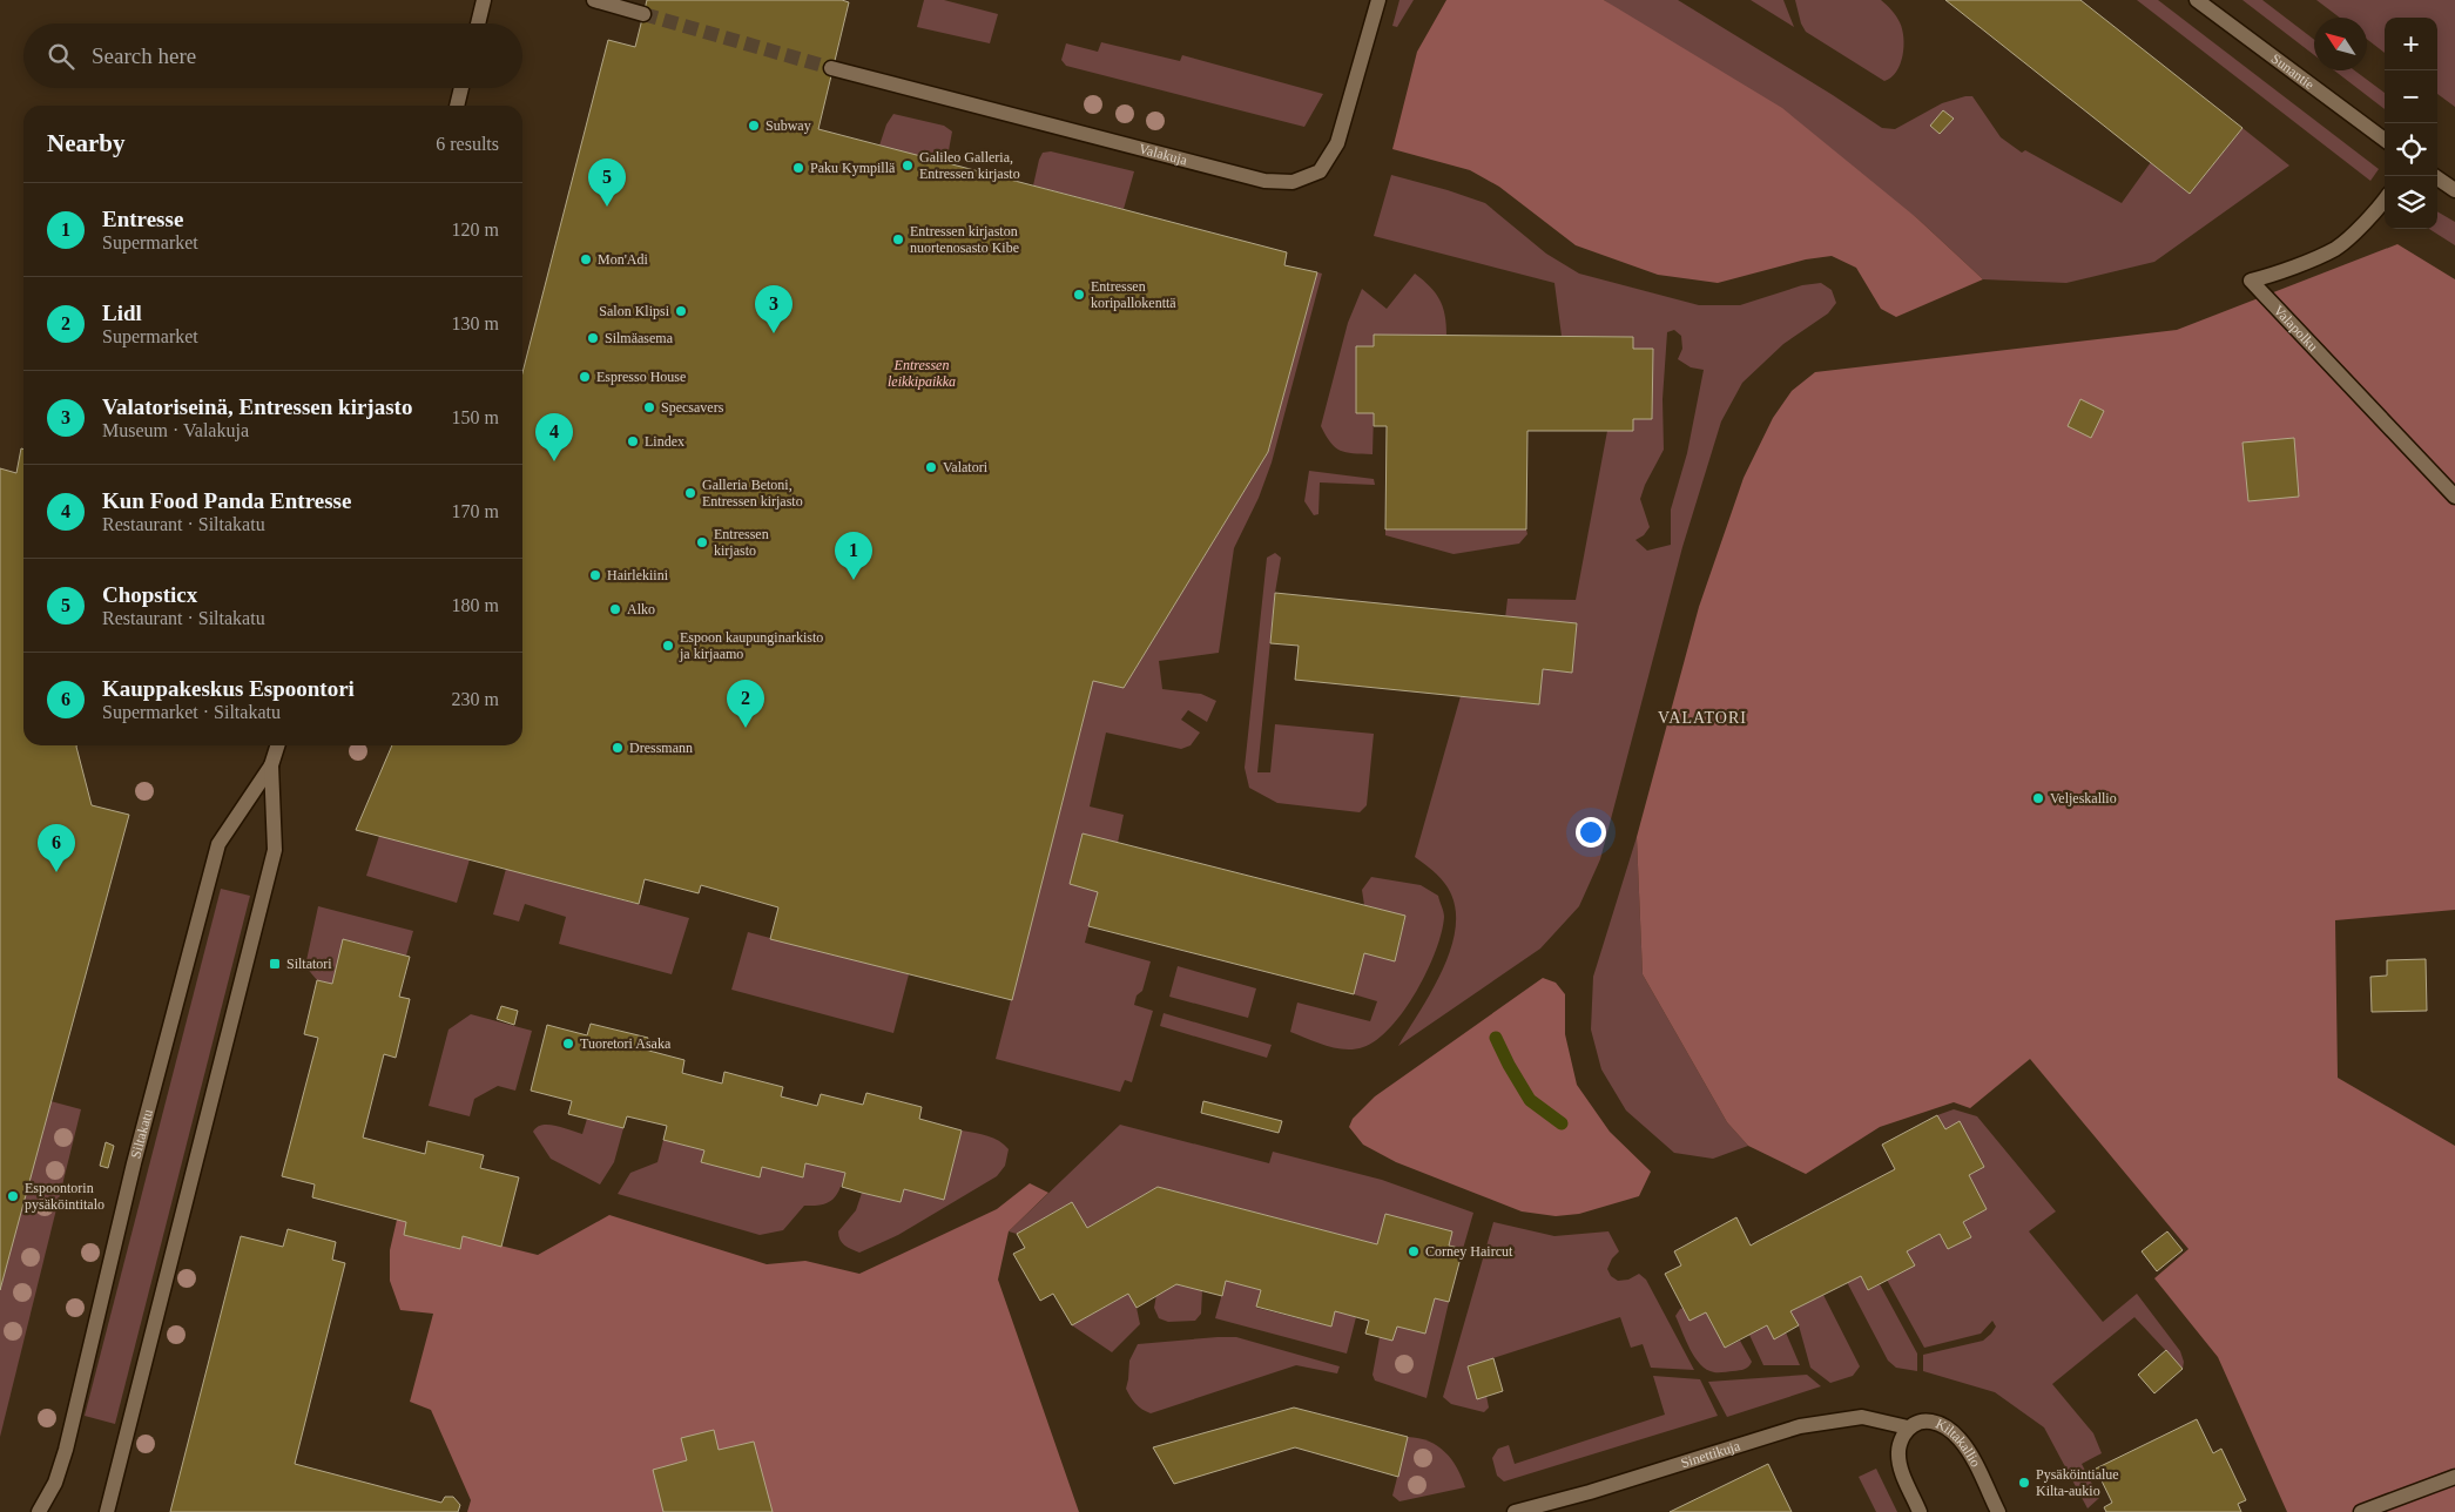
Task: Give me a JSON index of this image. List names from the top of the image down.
{
  "streets": {
    "street": [
      "Sunantie",
      "Valakuja",
      "Valapolku",
      "Siltakatu",
      "Kiltakallio",
      "Sinettikuja"
    ]
  },
  "crossings": [
    ["Kiltakallio", "Sinettikuja"]
  ],
  "districts": ["VALATORI"],
  "parks": ["Entressen leikkipaikka"],
  "places": {
    "other": [
      "Subway",
      "Galileo Galleria, Entressen kirjasto",
      "Paku Kympillä",
      "Entressen kirjaston nuortenosasto Kibe",
      "Mon'Adi",
      "Entressen koripallokenttä",
      "Salon Klipsi",
      "Silmäasema",
      "Espresso House",
      "Specsavers",
      "Lindex",
      "Valatori",
      "Galleria Betoni, Entressen kirjasto",
      "Entressen kirjasto",
      "Hairlekiini",
      "Alko",
      "Espoon kaupunginarkisto ja kirjaamo",
      "Dressmann",
      "Veljeskallio",
      "Tuoretori Asaka",
      "Espoontorin pysäköintitalo",
      "Corney Haircut",
      "Pysäköintialue Kilta-aukio"
    ],
    "transit": ["Siltatori"]
  },
  "north": "top left",
  "page": {
    "map_buttons": ["+", "−"],
    "search": "Search here",
    "heading": ["Nearby", "6 results"],
    "pins": [
      "5",
      "3",
      "4",
      "1",
      "2",
      "6"
    ],
    "list": [
      {
        "mark": "1",
        "name": "Entresse",
        "note": "Supermarket",
        "value": "120 m"
      },
      {
        "mark": "2",
        "name": "Lidl",
        "note": "Supermarket",
        "value": "130 m"
      },
      {
        "mark": "3",
        "name": "Valatoriseinä, Entressen kirjasto",
        "note": "Museum · Valakuja",
        "value": "150 m"
      },
      {
        "mark": "4",
        "name": "Kun Food Panda Entresse",
        "note": "Restaurant · Siltakatu",
        "value": "170 m"
      },
      {
        "mark": "5",
        "name": "Chopsticx",
        "note": "Restaurant · Siltakatu",
        "value": "180 m"
      },
      {
        "mark": "6",
        "name": "Kauppakeskus Espoontori",
        "note": "Supermarket · Siltakatu",
        "value": "230 m"
      }
    ]
  }
}
